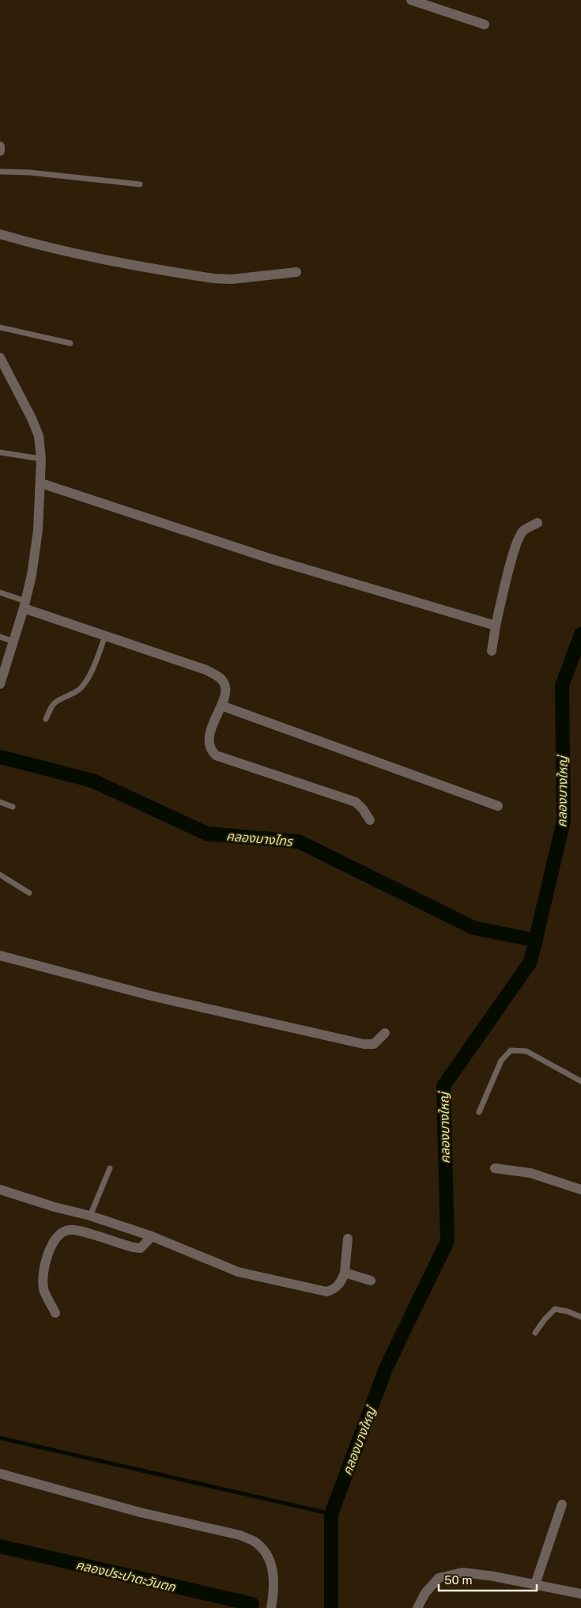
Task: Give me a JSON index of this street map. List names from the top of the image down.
{
  "water": ["คลองบางใหญ่", "คลองบางไทร", "คลองประปาตะวันตก"],
  "scale_bar": "50 m"
}
